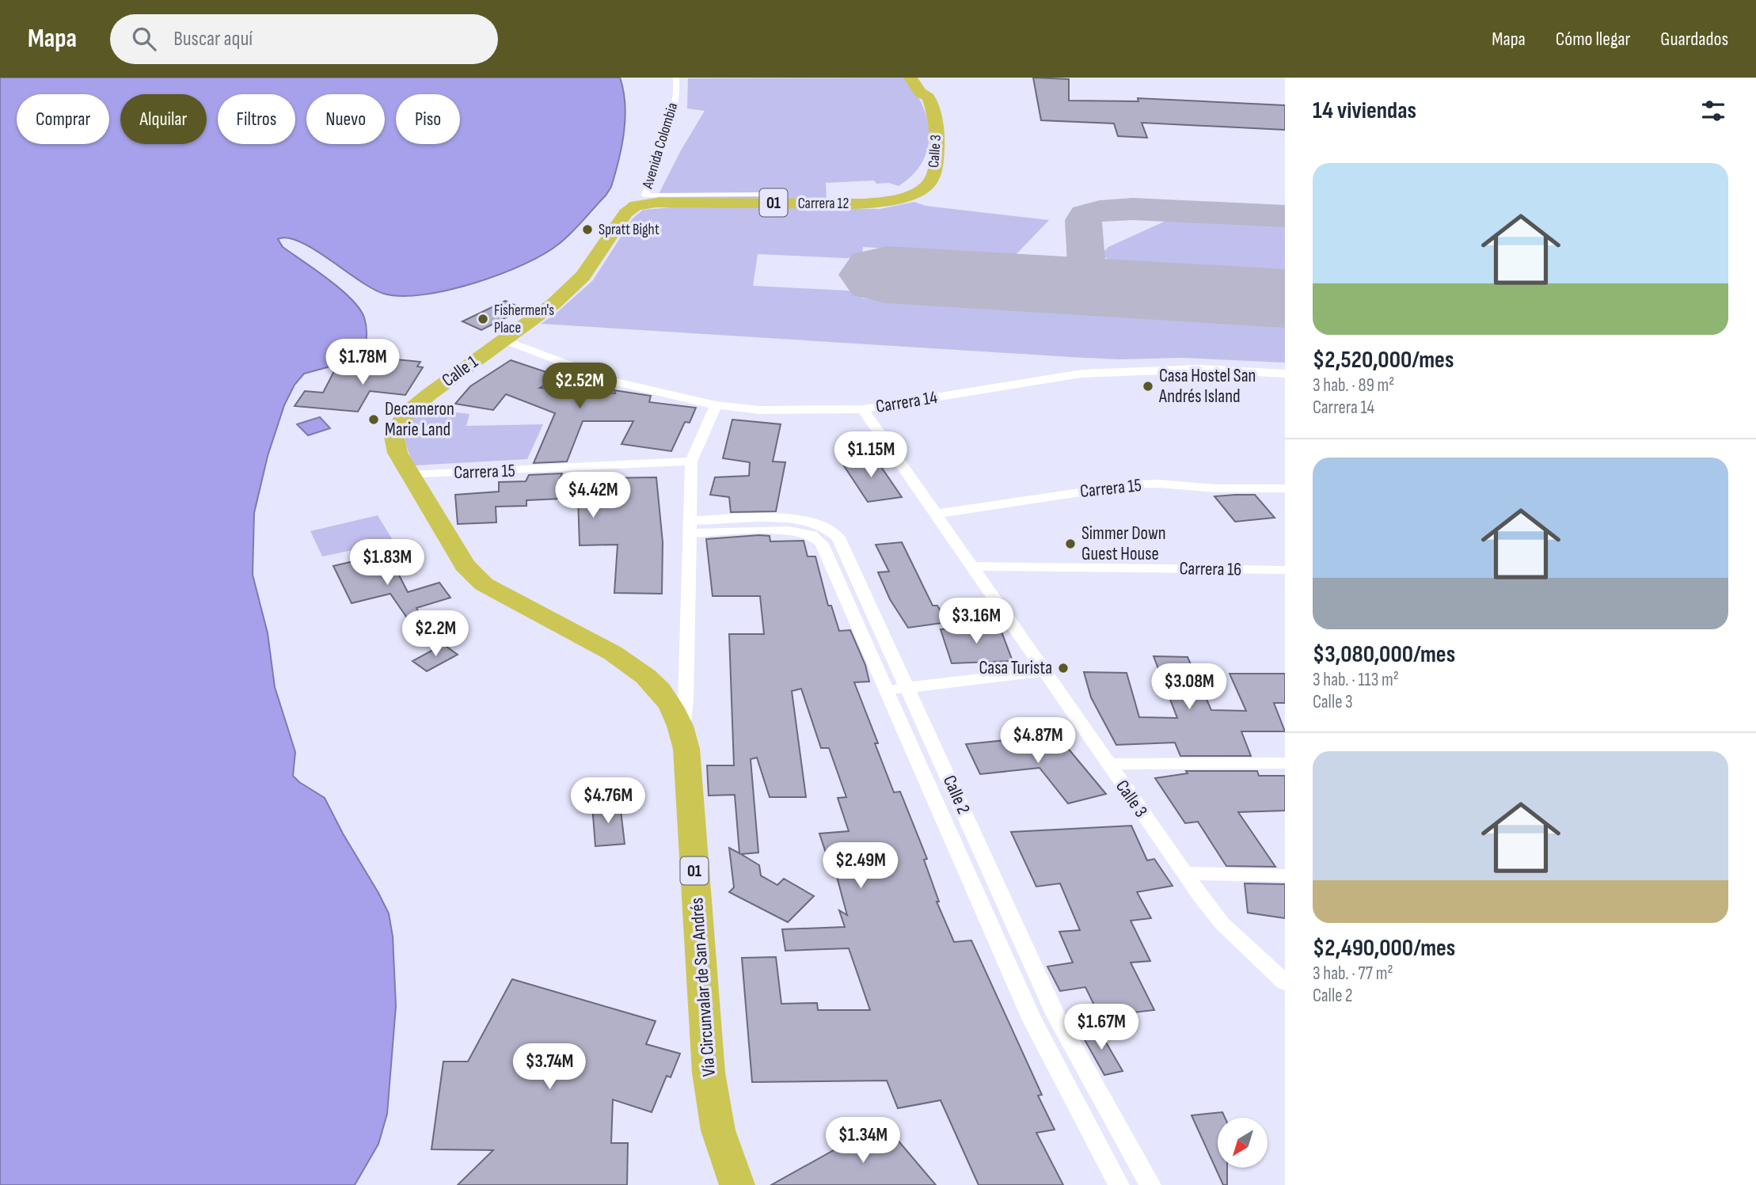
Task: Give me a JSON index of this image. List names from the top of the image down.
{
  "streets": {
    "highway": [
      "Calle 3",
      "01",
      "Carrera 12",
      "Calle 1",
      "Vía Circunvalar de San Andrés"
    ],
    "street": [
      "Avenida Colombia",
      "Carrera 14",
      "Carrera 15",
      "Carrera 16",
      "Calle 2"
    ]
  },
  "crossings": [
    ["Calle 3", "Carrera 12"],
    ["Calle 3", "Carrera 14"],
    ["Calle 3", "Carrera 15"],
    ["Calle 3", "Carrera 16"],
    ["Carrera 12", "Calle 1"],
    ["Calle 1", "Carrera 14"],
    ["Calle 1", "Carrera 15"],
    ["Calle 1", "Vía Circunvalar de San Andrés"]
  ],
  "places": [
    "Spratt Bight",
    "Fishermen's Place",
    "Casa Hostel San Andrés Island",
    "Decameron Marie Land",
    "Simmer Down Guest House",
    "Casa Turista"
  ],
  "north": "bottom left",
  "page": {
    "header": "Mapa",
    "search": "Buscar aquí",
    "nav": ["Mapa", "Cómo llegar", "Guardados"],
    "heading": "14 viviendas",
    "chip": [
      "Comprar",
      "Alquilar",
      "Filtros",
      "Nuevo",
      "Piso"
    ],
    "list": [
      {
        "name": "$2,520,000/mes",
        "note": "3 hab. · 89 m² · Carrera 14"
      },
      {
        "name": "$3,080,000/mes",
        "note": "3 hab. · 113 m² · Calle 3"
      },
      {
        "name": "$2,490,000/mes",
        "note": "3 hab. · 77 m² · Calle 2"
      }
    ],
    "price": [
      "$1.78M",
      "$2.52M",
      "$1.15M",
      "$4.42M",
      "$1.83M",
      "$3.16M",
      "$2.2M",
      "$3.08M",
      "$4.87M",
      "$4.76M",
      "$2.49M",
      "$1.67M",
      "$3.74M",
      "$1.34M"
    ]
  }
}
